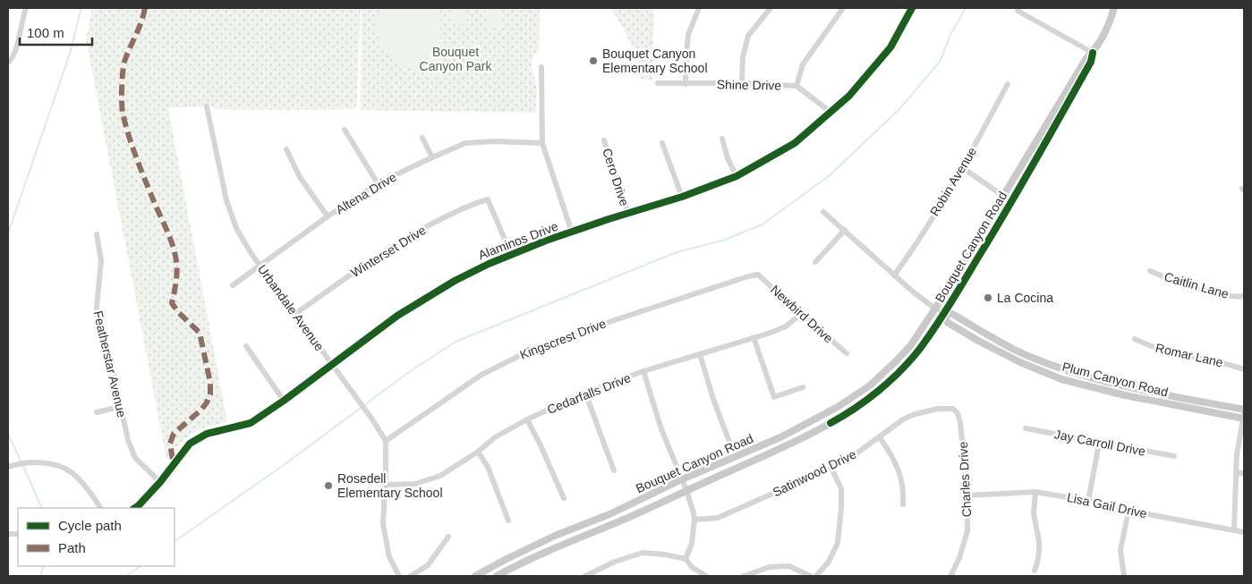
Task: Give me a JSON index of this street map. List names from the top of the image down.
{
  "streets": {
    "main road": ["Bouquet Canyon Road", "Plum Canyon Road"],
    "street": [
      "Shine Drive",
      "Cero Drive",
      "Robin Avenue",
      "Altena Drive",
      "Alaminos Drive",
      "Winterset Drive",
      "Caitlin Lane",
      "Urbandale Avenue",
      "Newbird Drive",
      "Kingscrest Drive",
      "Romar Lane",
      "Featherstar Avenue",
      "Cedarfalls Drive",
      "Jay Carroll Drive",
      "Satinwood Drive",
      "Charles Drive",
      "Lisa Gail Drive"
    ]
  },
  "crossings": [
    ["Shine Drive", "Alaminos Drive"],
    ["Cero Drive", "Alaminos Drive"],
    ["Robin Avenue", "Plum Canyon Road"],
    ["Altena Drive", "Urbandale Avenue"],
    ["Alaminos Drive", "Winterset Drive"],
    ["Alaminos Drive", "Urbandale Avenue"],
    ["Alaminos Drive", "Featherstar Avenue"],
    ["Bouquet Canyon Road", "Plum Canyon Road"],
    ["Winterset Drive", "Urbandale Avenue"],
    ["Urbandale Avenue", "Kingscrest Drive"],
    ["Newbird Drive", "Kingscrest Drive"],
    ["Newbird Drive", "Cedarfalls Drive"],
    ["Satinwood Drive", "Charles Drive"],
    ["Charles Drive", "Lisa Gail Drive"]
  ],
  "parks": ["Bouquet Canyon Park"],
  "places": ["Bouquet Canyon Elementary School", "La Cocina", "Rosedell Elementary School"],
  "legend": ["Cycle path", "Path"],
  "scale_bar": "100 m"
}
